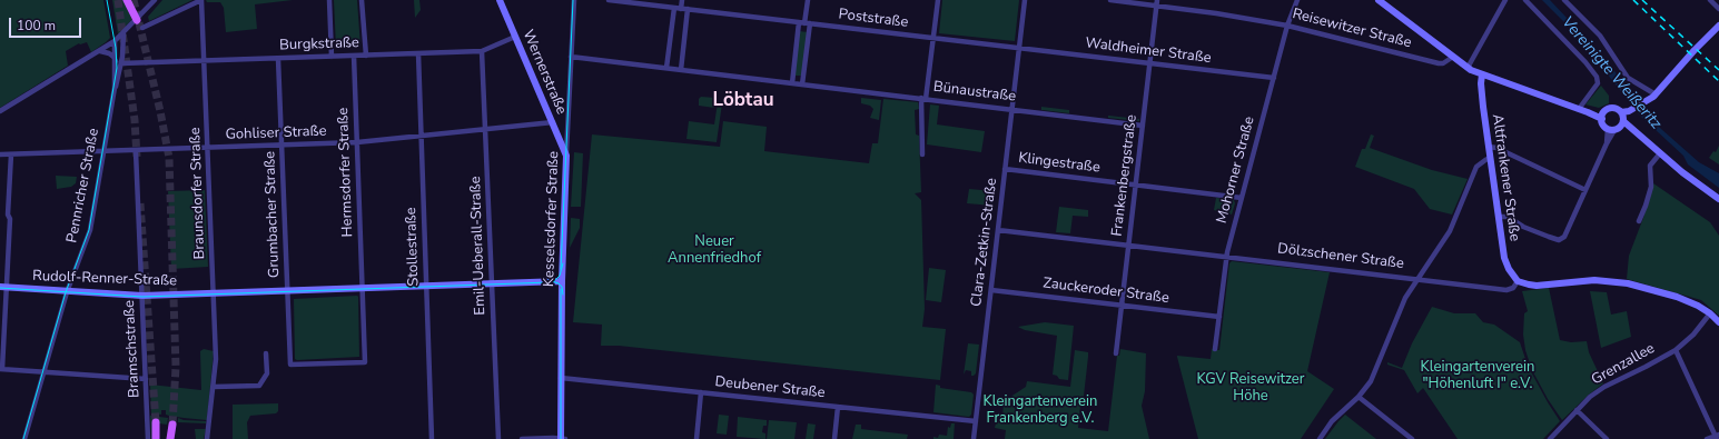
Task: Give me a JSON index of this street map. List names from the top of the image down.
{
  "streets": {
    "street": [
      "Poststraße",
      "Reisewitzer Straße",
      "Burgkstraße",
      "Waldheimer Straße",
      "Wernerstraße",
      "Bünaustraße",
      "Gohliser Straße",
      "Klingestraße",
      "Mohorner Straße",
      "Hermsdorfer Straße",
      "Frankenbergstraße",
      "Altfrankener Straße",
      "Pennricher Straße",
      "Braunsdorfer Straße",
      "Grumbacher Straße",
      "Kesselsdorfer Straße",
      "Clara-Zetkin-Straße",
      "Emil-Ueberall-Straße",
      "Stollestraße",
      "Dölzschener Straße",
      "Rudolf-Renner-Straße",
      "Zauckeroder Straße",
      "Bramschstraße",
      "Grenzallee",
      "Deubener Straße"
    ]
  },
  "crossings": [
    ["Poststraße", "Waldheimer Straße"],
    ["Poststraße", "Clara-Zetkin-Straße"],
    ["Reisewitzer Straße", "Mohorner Straße"],
    ["Reisewitzer Straße", "Frankenbergstraße"],
    ["Burgkstraße", "Wernerstraße"],
    ["Burgkstraße", "Hermsdorfer Straße"],
    ["Burgkstraße", "Pennricher Straße"],
    ["Burgkstraße", "Braunsdorfer Straße"],
    ["Burgkstraße", "Grumbacher Straße"],
    ["Burgkstraße", "Emil-Ueberall-Straße"],
    ["Burgkstraße", "Stollestraße"],
    ["Waldheimer Straße", "Mohorner Straße"],
    ["Waldheimer Straße", "Frankenbergstraße"],
    ["Waldheimer Straße", "Clara-Zetkin-Straße"],
    ["Wernerstraße", "Gohliser Straße"],
    ["Wernerstraße", "Kesselsdorfer Straße"],
    ["Bünaustraße", "Frankenbergstraße"],
    ["Bünaustraße", "Clara-Zetkin-Straße"],
    ["Gohliser Straße", "Hermsdorfer Straße"],
    ["Gohliser Straße", "Pennricher Straße"],
    ["Gohliser Straße", "Braunsdorfer Straße"],
    ["Gohliser Straße", "Grumbacher Straße"],
    ["Gohliser Straße", "Emil-Ueberall-Straße"],
    ["Gohliser Straße", "Stollestraße"],
    ["Gohliser Straße", "Bramschstraße"],
    ["Klingestraße", "Mohorner Straße"],
    ["Klingestraße", "Frankenbergstraße"],
    ["Klingestraße", "Clara-Zetkin-Straße"],
    ["Mohorner Straße", "Dölzschener Straße"],
    ["Mohorner Straße", "Zauckeroder Straße"],
    ["Hermsdorfer Straße", "Grumbacher Straße"],
    ["Hermsdorfer Straße", "Rudolf-Renner-Straße"],
    ["Frankenbergstraße", "Dölzschener Straße"],
    ["Frankenbergstraße", "Zauckeroder Straße"],
    ["Altfrankener Straße", "Dölzschener Straße"],
    ["Pennricher Straße", "Rudolf-Renner-Straße"],
    ["Braunsdorfer Straße", "Rudolf-Renner-Straße"],
    ["Grumbacher Straße", "Rudolf-Renner-Straße"],
    ["Kesselsdorfer Straße", "Deubener Straße"],
    ["Clara-Zetkin-Straße", "Dölzschener Straße"],
    ["Clara-Zetkin-Straße", "Zauckeroder Straße"],
    ["Clara-Zetkin-Straße", "Deubener Straße"],
    ["Rudolf-Renner-Straße", "Bramschstraße"]
  ],
  "districts": ["Löbtau"],
  "water": ["Vereinigte Weißeritz"],
  "parks": [
    "Neuer Annenfriedhof",
    "Kleingartenverein \"Höhenluft I\" e.V.",
    "KGV Reisewitzer Höhe",
    "Kleingartenverein Frankenberg e.V."
  ],
  "scale_bar": "100 m"
}
